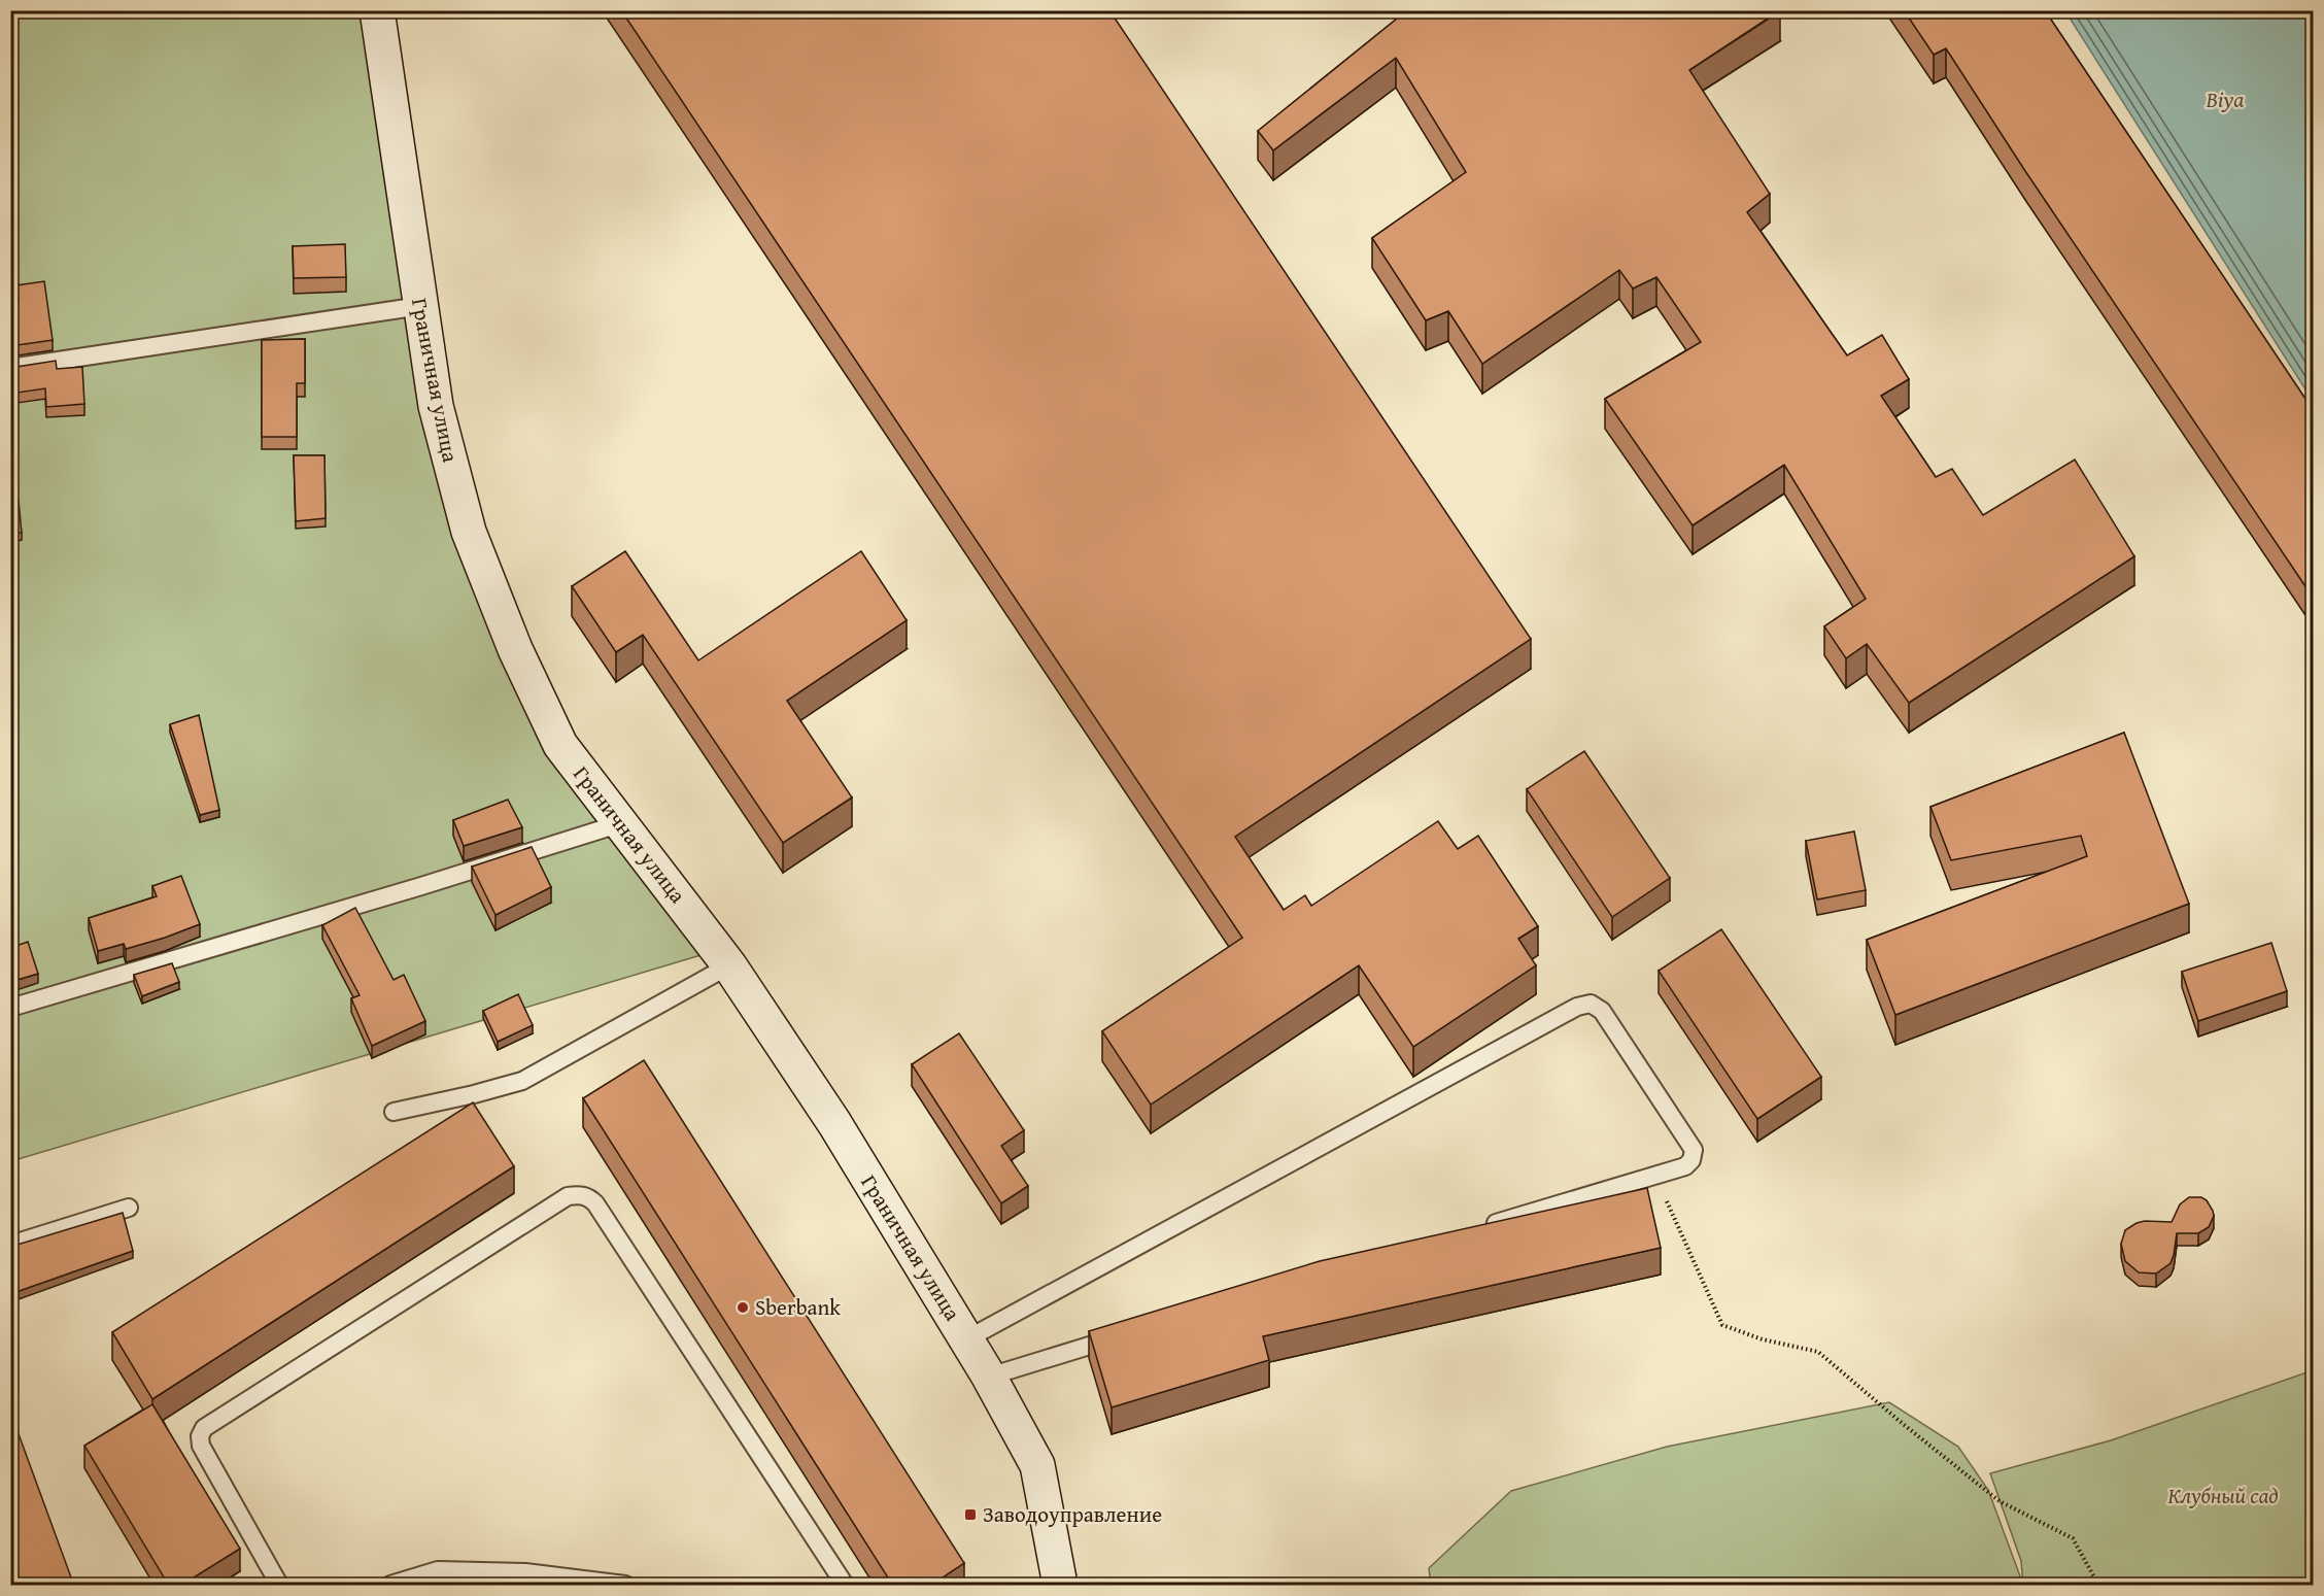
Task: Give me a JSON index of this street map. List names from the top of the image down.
{
  "streets": {
    "street": ["Граничная улица"]
  },
  "water": ["Biya"],
  "parks": ["Клубный сад"],
  "places": {
    "other": ["Sberbank"],
    "transit": ["Заводоуправление"]
  }
}
